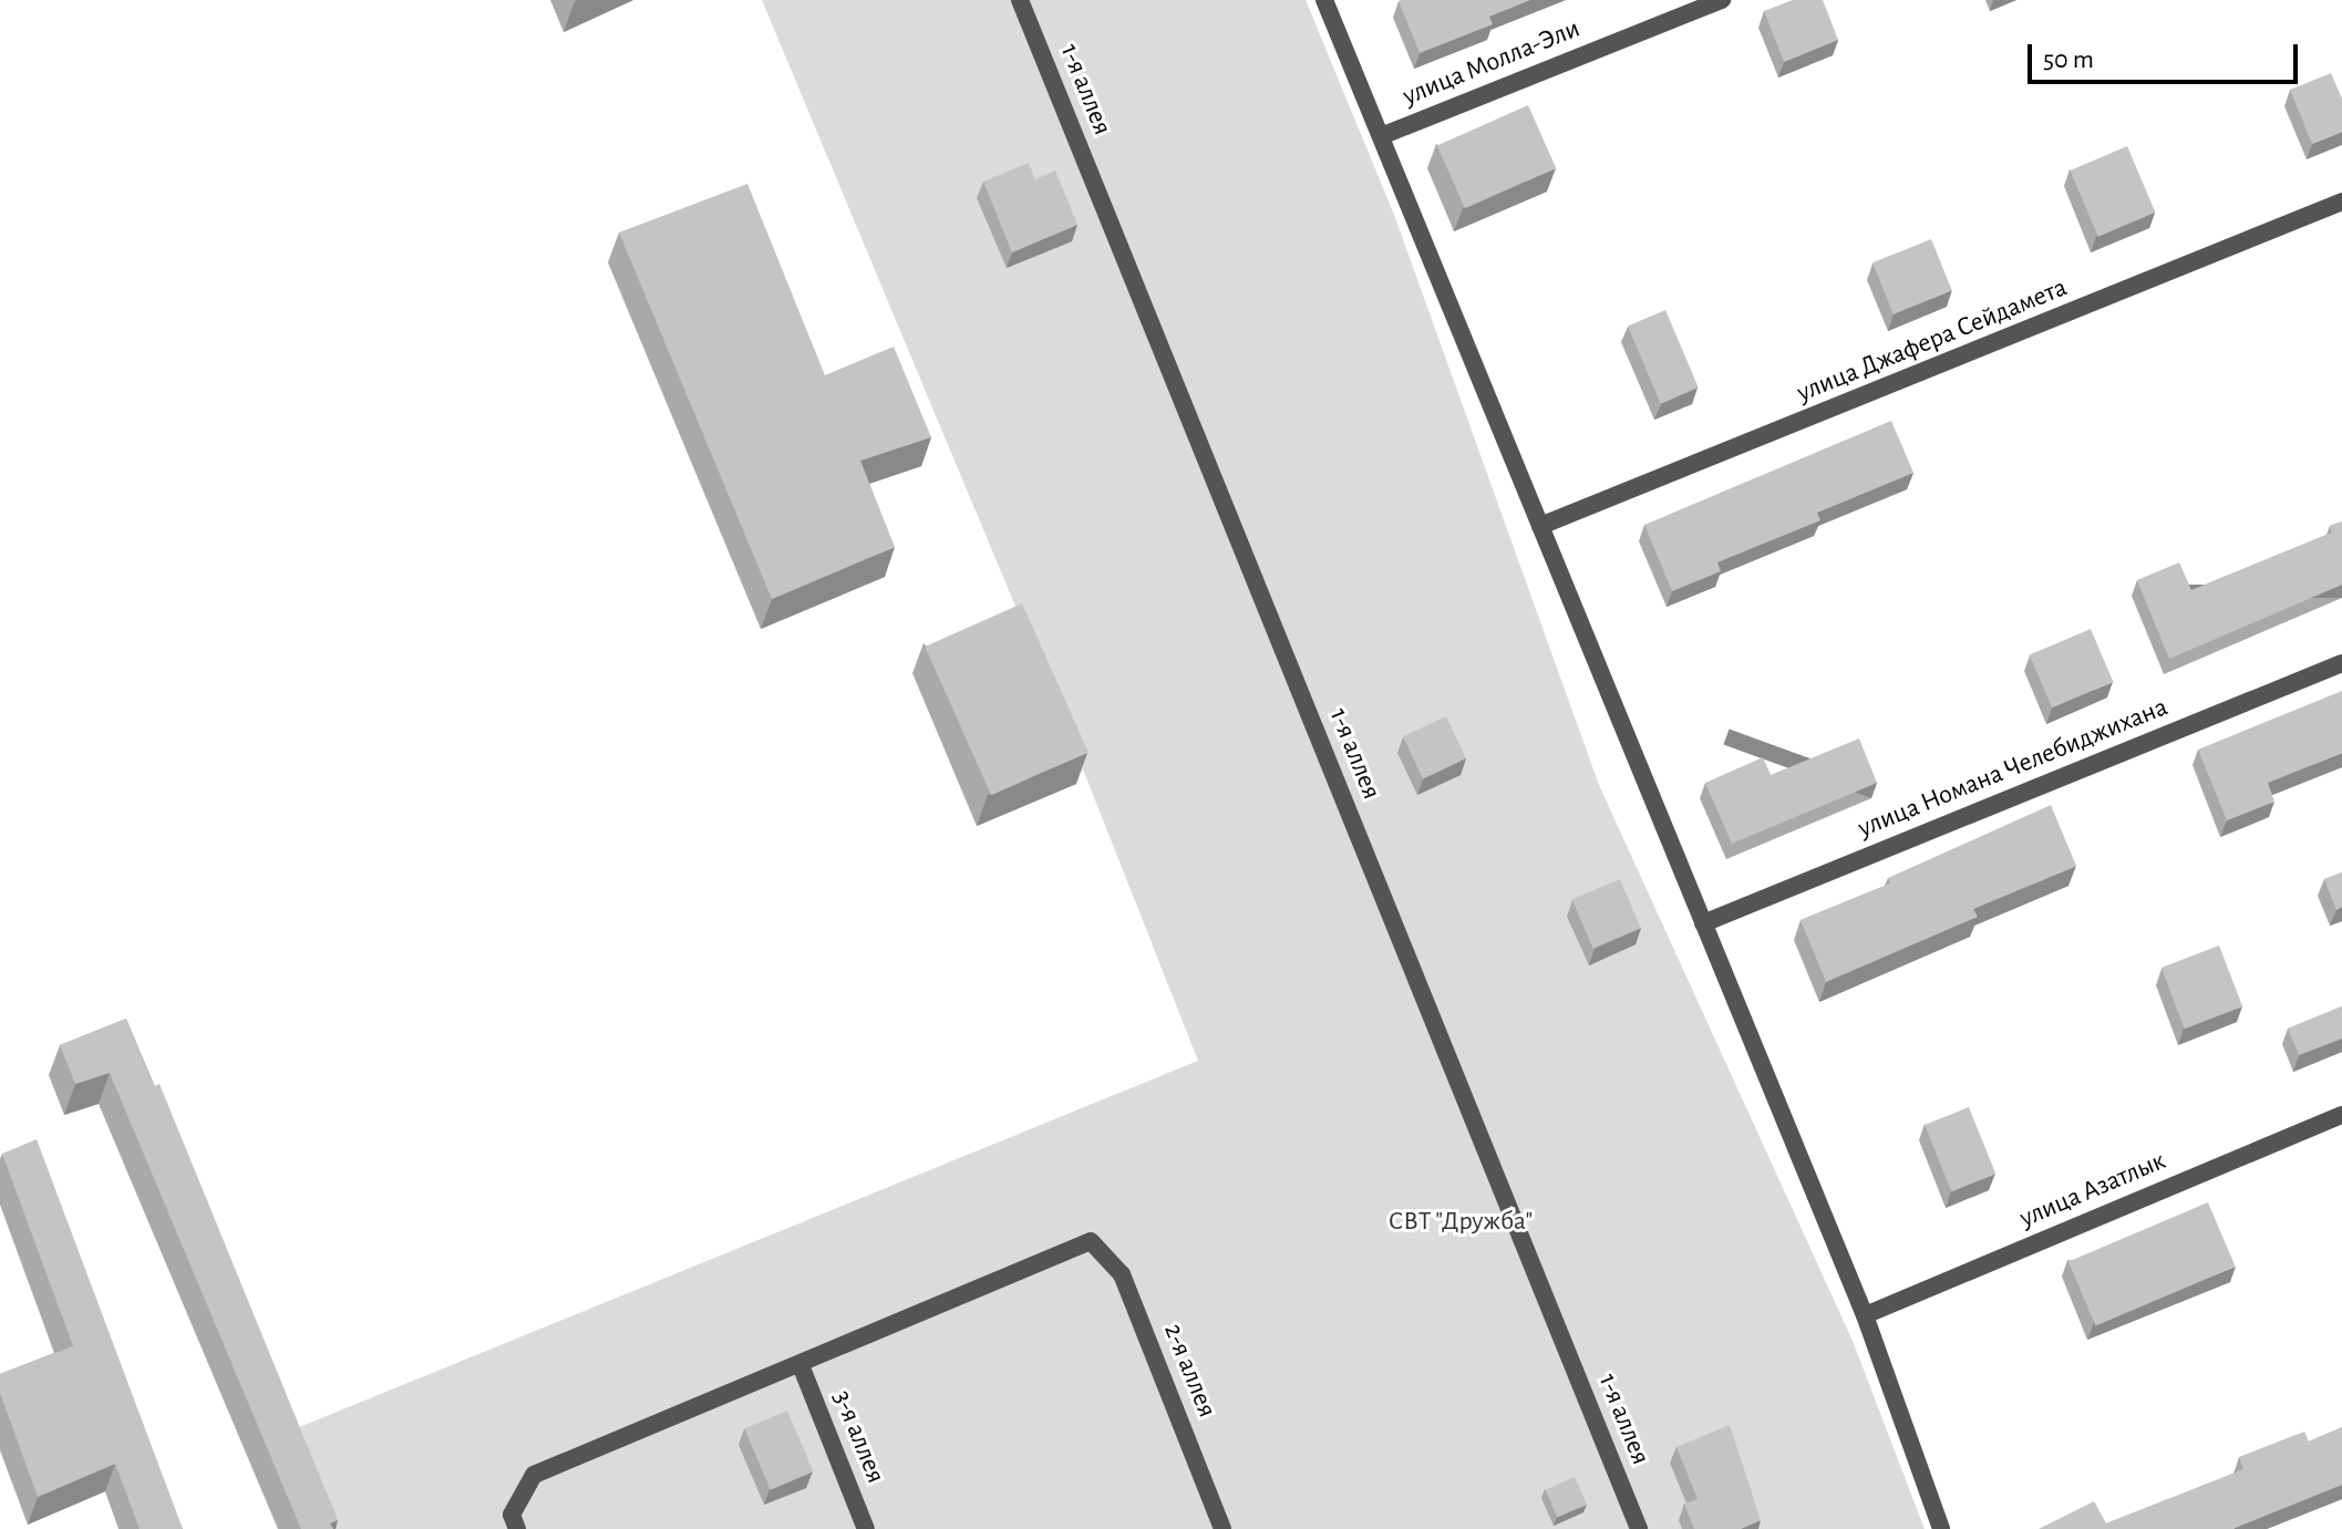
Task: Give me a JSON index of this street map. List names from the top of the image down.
{
  "streets": {
    "street": [
      "улица Молла-Эли",
      "1-я аллея",
      "улица Джафера Сейдамета",
      "улица Номана Челебиджихана",
      "улица Азатлык",
      "2-я аллея",
      "3-я аллея"
    ]
  },
  "crossings": [
    ["2-я аллея", "3-я аллея"]
  ],
  "parks": ["СВТ \"Дружба\""],
  "scale_bar": "50 m"
}
